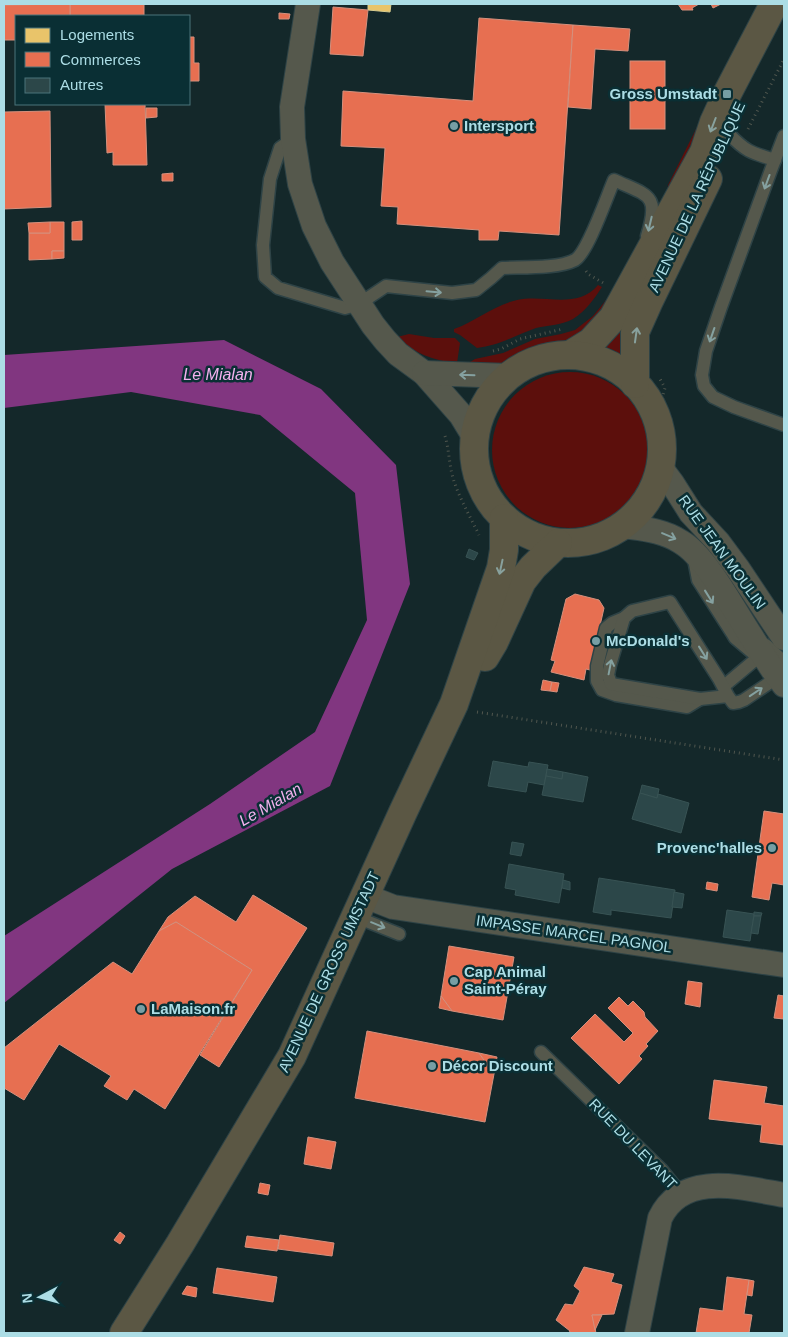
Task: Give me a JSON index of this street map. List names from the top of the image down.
{
  "streets": {
    "main road": ["AVENUE DE LA RÉPUBLIQUE", "AVENUE DE GROSS UMSTADT"],
    "street": ["RUE JEAN MOULIN", "IMPASSE MARCEL PAGNOL", "RUE DU LEVANT"]
  },
  "crossings": [
    ["IMPASSE MARCEL PAGNOL", "AVENUE DE GROSS UMSTADT"]
  ],
  "water": ["Le Mialan"],
  "places": {
    "transit": ["Gross Umstadt"],
    "other": [
      "Intersport",
      "McDonald's",
      "Provenc'halles",
      "Cap Animal Saint-Péray",
      "LaMaison.fr",
      "Décor Discount"
    ]
  },
  "legend": ["Logements", "Commerces", "Autres"],
  "north": "left"
}
